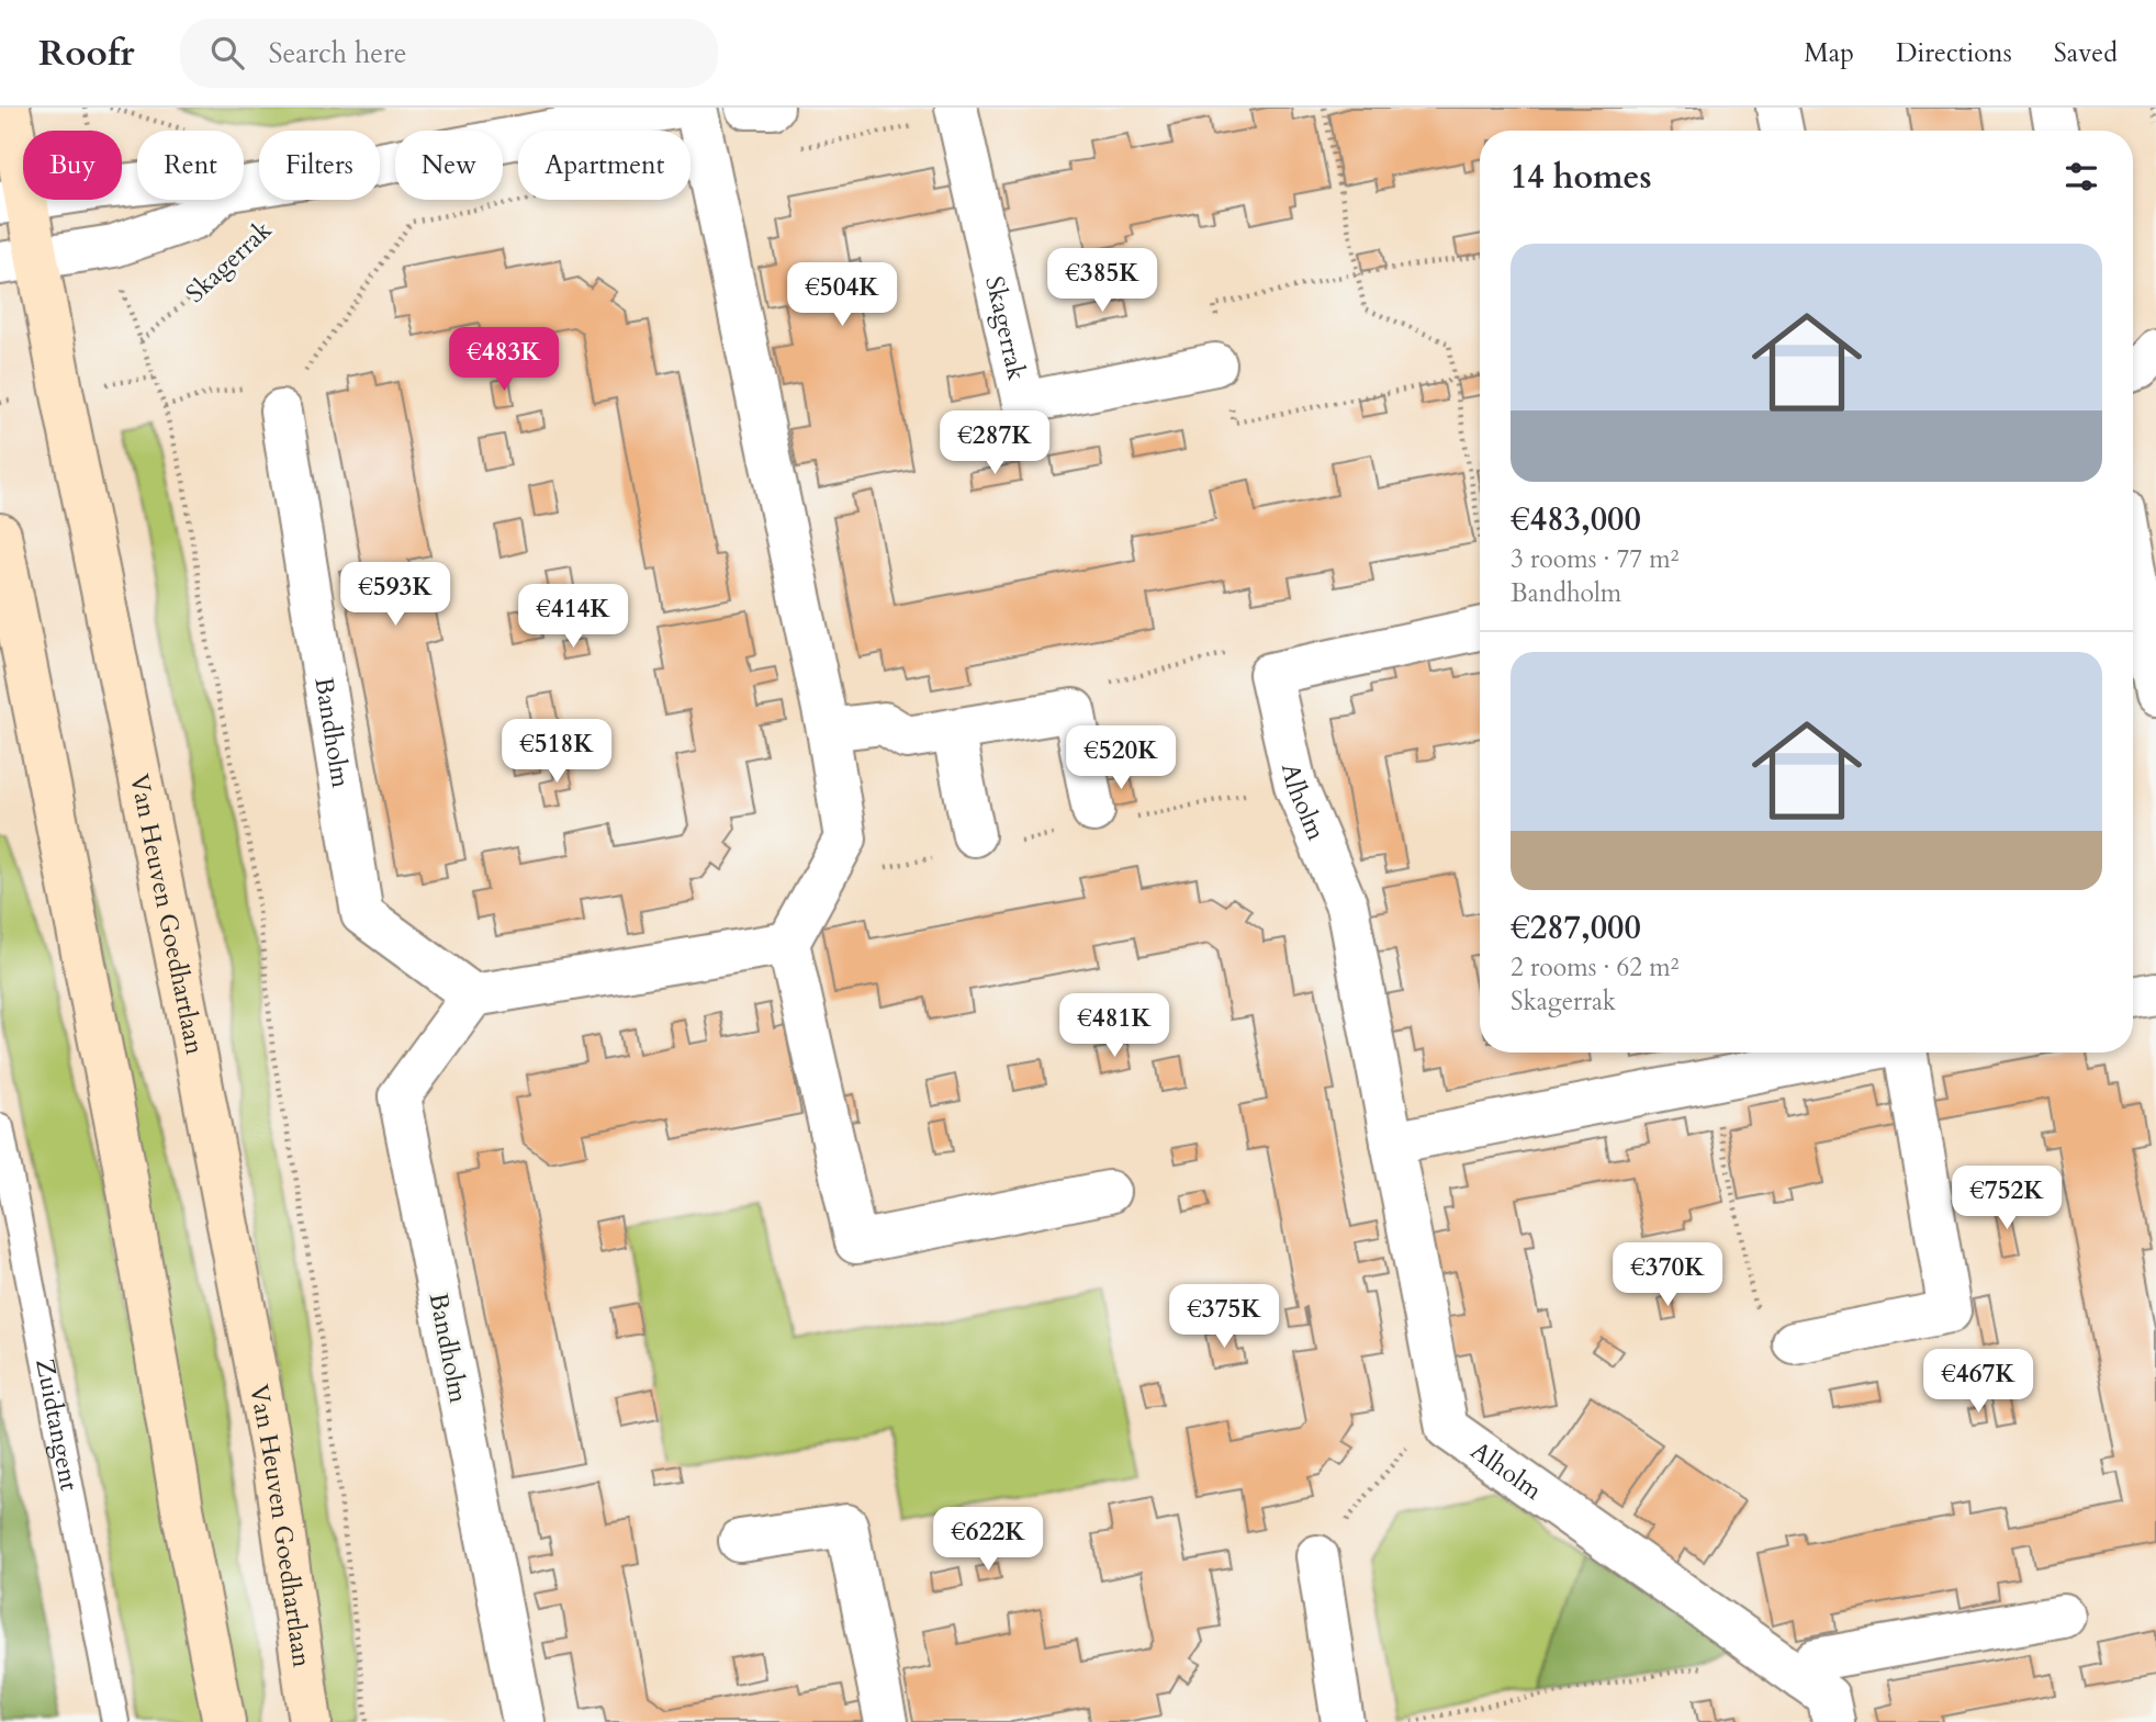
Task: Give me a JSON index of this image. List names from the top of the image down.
{
  "streets": {
    "main road": ["Van Heuven Goedhartlaan"],
    "street": ["Skagerrak", "Bandholm", "Alholm"],
    "lane": ["Zuidtangent"]
  },
  "crossings": [
    ["Skagerrak", "Van Heuven Goedhartlaan"]
  ],
  "page": {
    "header": "Roofr",
    "search": "Search here",
    "nav": ["Map", "Directions", "Saved"],
    "chip": [
      "Buy",
      "Rent",
      "Filters",
      "New",
      "Apartment"
    ],
    "heading": "14 homes",
    "list": [
      {
        "name": "€483,000",
        "note": "3 rooms · 77 m² · Bandholm"
      },
      {
        "name": "€287,000",
        "note": "2 rooms · 62 m² · Skagerrak"
      }
    ],
    "price": [
      "€385K",
      "€504K",
      "€483K",
      "€287K",
      "€593K",
      "€414K",
      "€518K",
      "€520K",
      "€481K",
      "€752K",
      "€370K",
      "€375K",
      "€467K",
      "€622K"
    ]
  }
}
